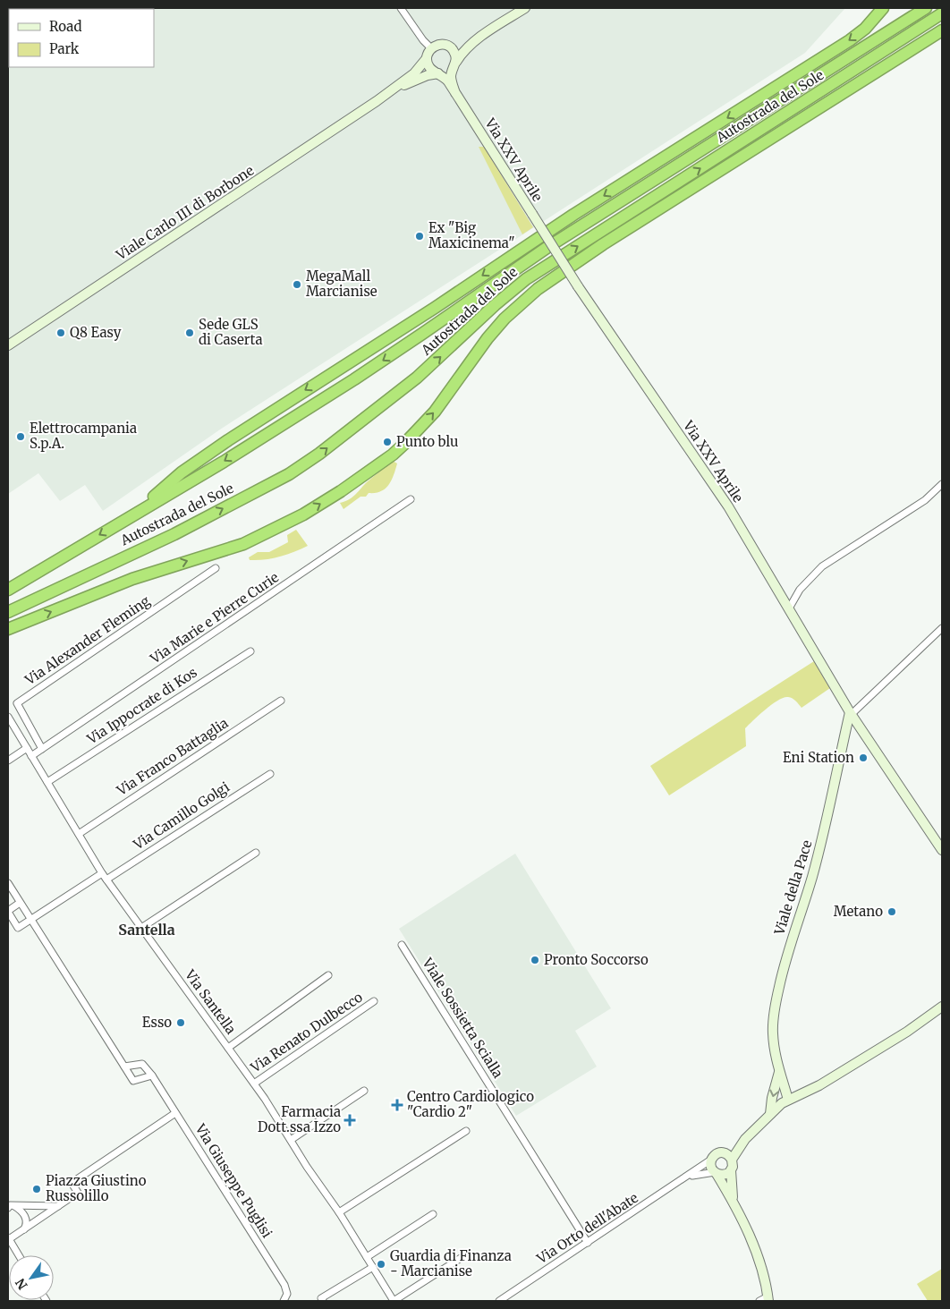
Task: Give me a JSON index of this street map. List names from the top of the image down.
{
  "streets": {
    "highway": ["Autostrada del Sole"],
    "street": [
      "Via XXV Aprile",
      "Viale Carlo III di Borbone",
      "Via Marie e Pierre Curie",
      "Via Alexander Fleming",
      "Via Ippocrate di Kos",
      "Via Franco Battaglia",
      "Via Camillo Golgi",
      "Viale della Pace",
      "Via Santella",
      "Viale Sossietta Scialla",
      "Via Renato Dulbecco",
      "Via Giuseppe Puglisi",
      "Via Orto dell'Abate"
    ]
  },
  "crossings": [
    ["Via XXV Aprile", "Viale Carlo III di Borbone"],
    ["Via XXV Aprile", "Viale della Pace"],
    ["Via Marie e Pierre Curie", "Via Alexander Fleming"],
    ["Via Marie e Pierre Curie", "Via Santella"],
    ["Via Ippocrate di Kos", "Via Santella"],
    ["Via Franco Battaglia", "Via Santella"],
    ["Via Camillo Golgi", "Via Santella"],
    ["Via Santella", "Via Renato Dulbecco"],
    ["Viale Sossietta Scialla", "Via Orto dell'Abate"]
  ],
  "districts": ["Santella"],
  "places": {
    "other": [
      "Ex \"Big Maxicinema\"",
      "MegaMall Marcianise",
      "Q8 Easy",
      "Sede GLS di Caserta",
      "Elettrocampania S.p.A.",
      "Punto blu",
      "Eni Station",
      "Metano",
      "Pronto Soccorso",
      "Esso",
      "Piazza Giustino Russolillo",
      "Guardia di Finanza - Marcianise"
    ],
    "health": ["Centro Cardiologico \"Cardio 2\"", "Farmacia Dott.ssa Izzo"]
  },
  "legend": ["Road", "Park"],
  "north": "bottom left"
}
